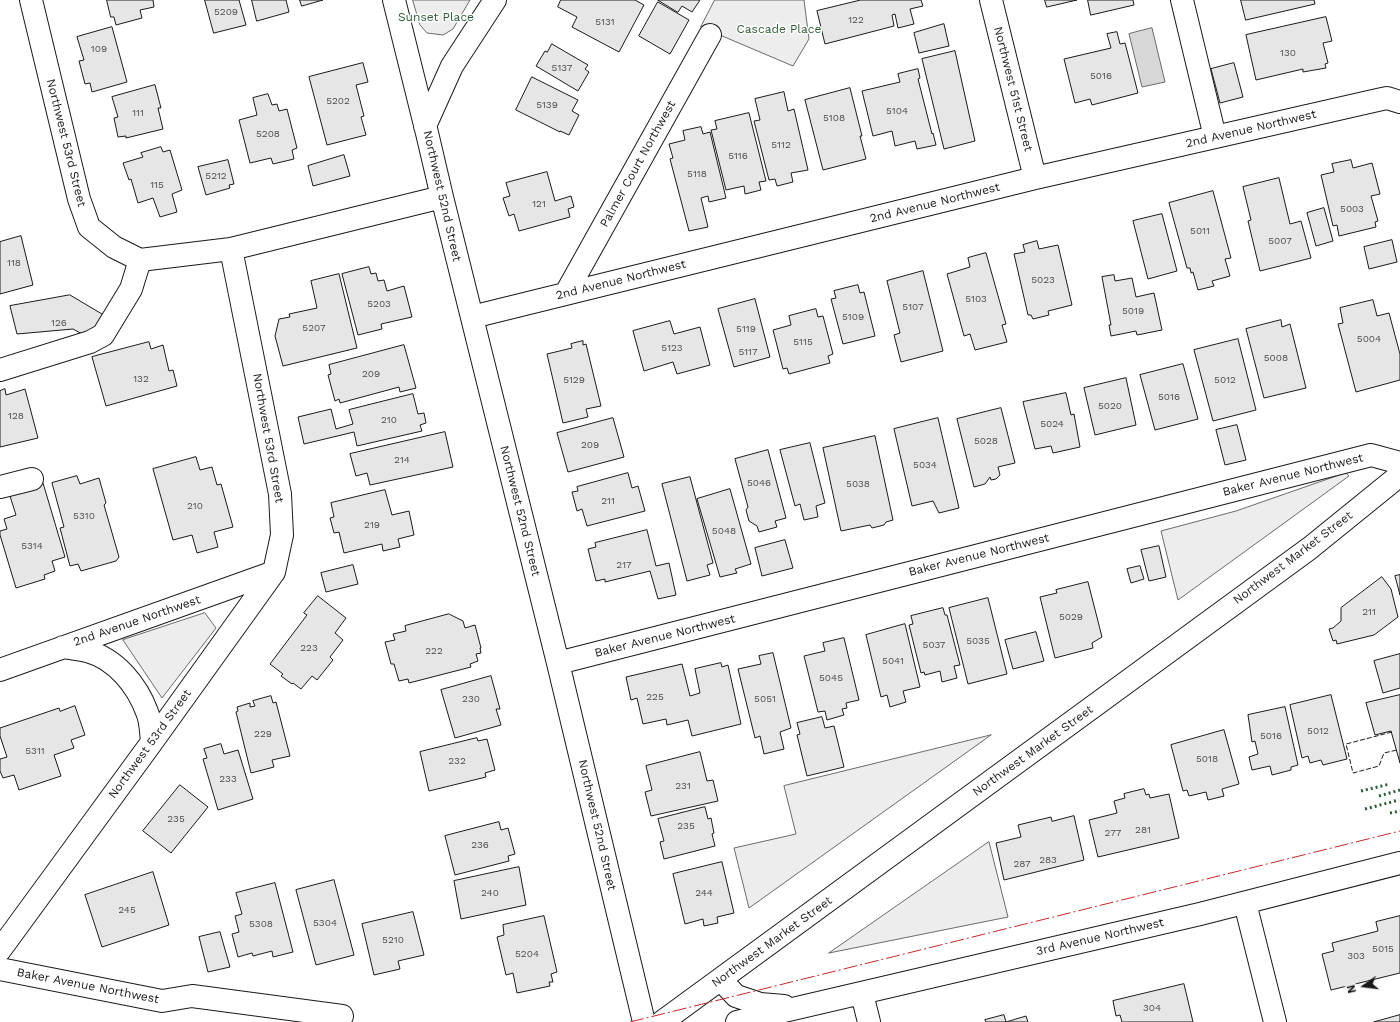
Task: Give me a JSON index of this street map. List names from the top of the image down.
{
  "streets": {
    "street": [
      "Northwest 51st Street",
      "2nd Avenue Northwest",
      "Northwest 53rd Street",
      "Palmer Court Northwest",
      "Northwest 52nd Street",
      "Baker Avenue Northwest",
      "Northwest Market Street",
      "3rd Avenue Northwest"
    ]
  },
  "crossings": [
    ["Northwest 51st Street", "2nd Avenue Northwest"],
    ["2nd Avenue Northwest", "Northwest 53rd Street"],
    ["2nd Avenue Northwest", "Palmer Court Northwest"],
    ["2nd Avenue Northwest", "Northwest 52nd Street"],
    ["Northwest 52nd Street", "Baker Avenue Northwest"],
    ["Northwest Market Street", "3rd Avenue Northwest"]
  ],
  "parks": ["Sunset Place", "Cascade Place"],
  "house_numbers": [
    "5209",
    "122",
    "5131",
    "109",
    "130",
    "5137",
    "5016",
    "5202",
    "5139",
    "5104",
    "111",
    "5108",
    "5208",
    "5112",
    "5116",
    "5118",
    "5212",
    "115",
    "121",
    "5003",
    "5011",
    "5007",
    "118",
    "5023",
    "5103",
    "5203",
    "5107",
    "5019",
    "5109",
    "126",
    "5207",
    "5119",
    "5004",
    "5115",
    "5123",
    "5117",
    "5008",
    "209",
    "132",
    "5129",
    "5012",
    "5016",
    "5020",
    "128",
    "210",
    "5024",
    "5028",
    "209",
    "214",
    "5034",
    "5046",
    "5038",
    "211",
    "210",
    "5310",
    "219",
    "5048",
    "5314",
    "217",
    "211",
    "5029",
    "5035",
    "5037",
    "223",
    "222",
    "5041",
    "5045",
    "225",
    "230",
    "5051",
    "5012",
    "229",
    "5016",
    "5311",
    "5018",
    "232",
    "233",
    "231",
    "235",
    "235",
    "281",
    "277",
    "236",
    "283",
    "287",
    "240",
    "244",
    "245",
    "5304",
    "5308",
    "5210",
    "5015",
    "5204",
    "303",
    "304"
  ],
  "north": "left"
}
